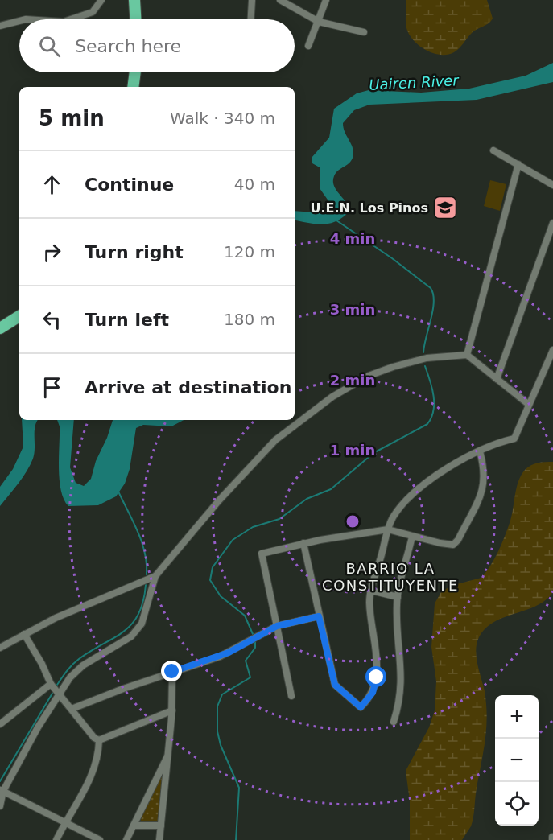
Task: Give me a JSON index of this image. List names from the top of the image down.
{
  "districts": ["BARRIO LA CONSTITUYENTE"],
  "water": ["Uairen River"],
  "places": {
    "school or university": ["U.E.N. Los Pinos"]
  },
  "page": {
    "search": "Search here",
    "heading": ["5 min", "Walk · 340 m"],
    "list": [
      ["Continue", "40 m"],
      ["Turn right", "120 m"],
      ["Turn left", "180 m"],
      "Arrive at destination"
    ],
    "map_buttons": ["+", "−"]
  },
  "rings": [
    "4 min",
    "3 min",
    "2 min",
    "1 min"
  ]
}
